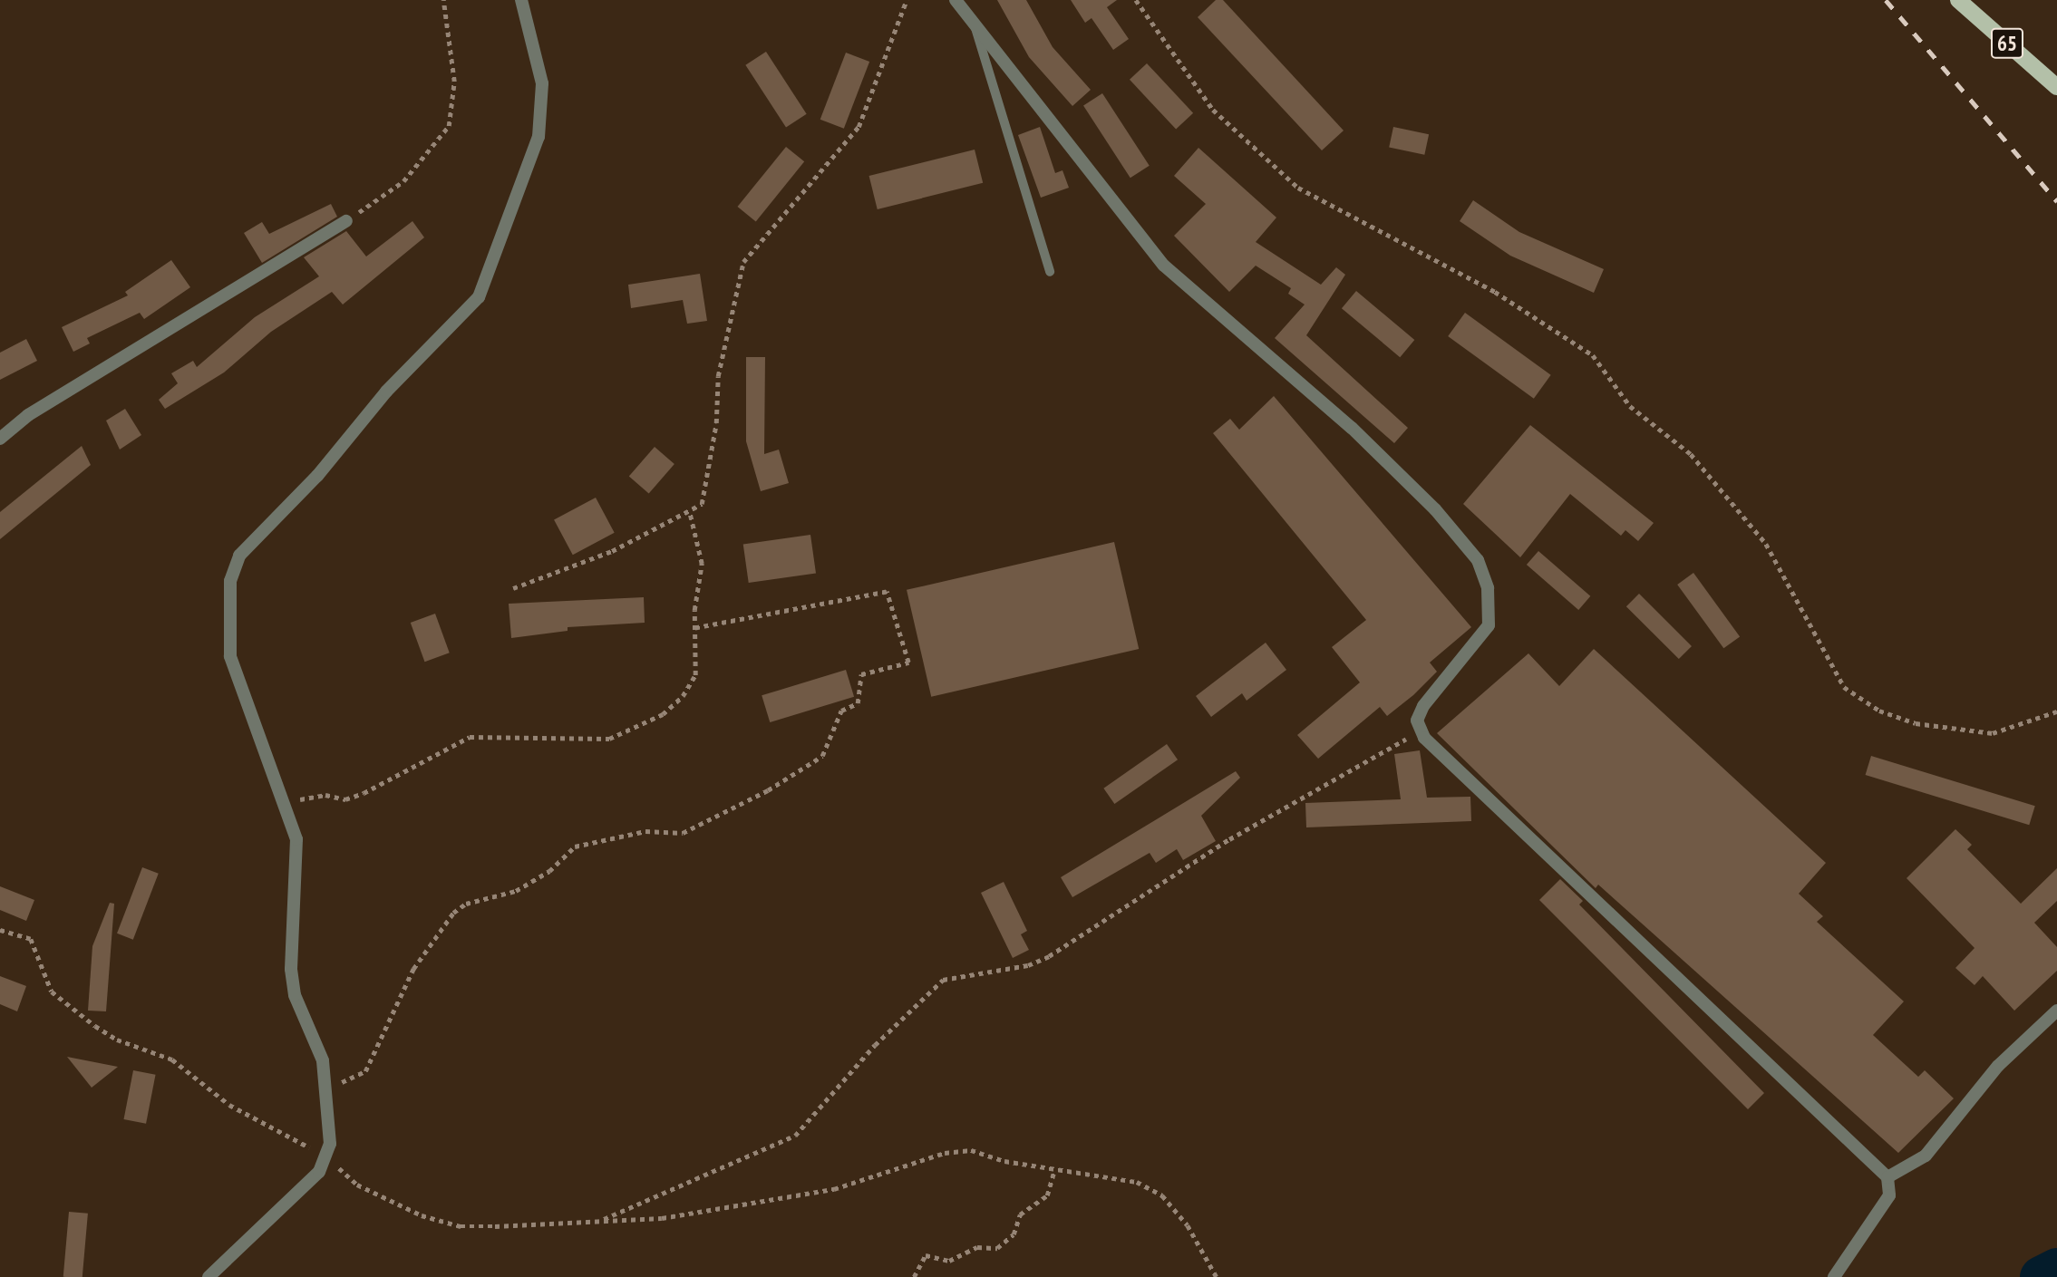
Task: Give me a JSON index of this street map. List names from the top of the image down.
{
  "streets": {
    "main road": ["65"]
  }
}
